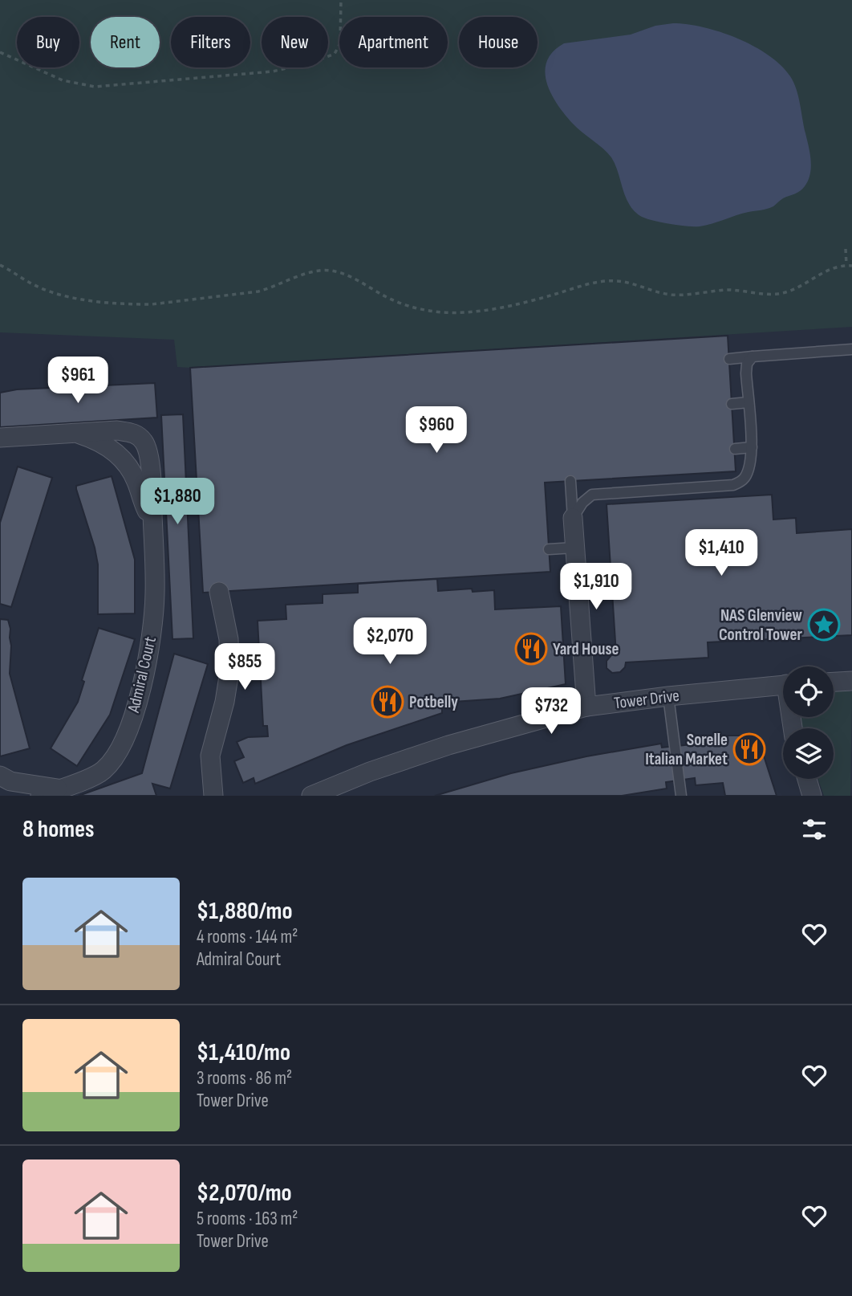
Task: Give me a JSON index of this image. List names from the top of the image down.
{
  "streets": {
    "street": ["Admiral Court", "Tower Drive"]
  },
  "places": {
    "place": ["NAS Glenview Control Tower"],
    "restaurant": ["Yard House", "Potbelly", "Sorelle Italian Market"]
  },
  "page": {
    "chip": [
      "Buy",
      "Rent",
      "Filters",
      "New",
      "Apartment",
      "House"
    ],
    "price": [
      "$961",
      "$960",
      "$1,880",
      "$1,410",
      "$1,910",
      "$2,070",
      "$855",
      "$732"
    ],
    "heading": "8 homes",
    "list": [
      {
        "name": "$1,880/mo",
        "note": "4 rooms · 144 m² · Admiral Court"
      },
      {
        "name": "$1,410/mo",
        "note": "3 rooms · 86 m² · Tower Drive"
      },
      {
        "name": "$2,070/mo",
        "note": "5 rooms · 163 m² · Tower Drive"
      }
    ]
  }
}
